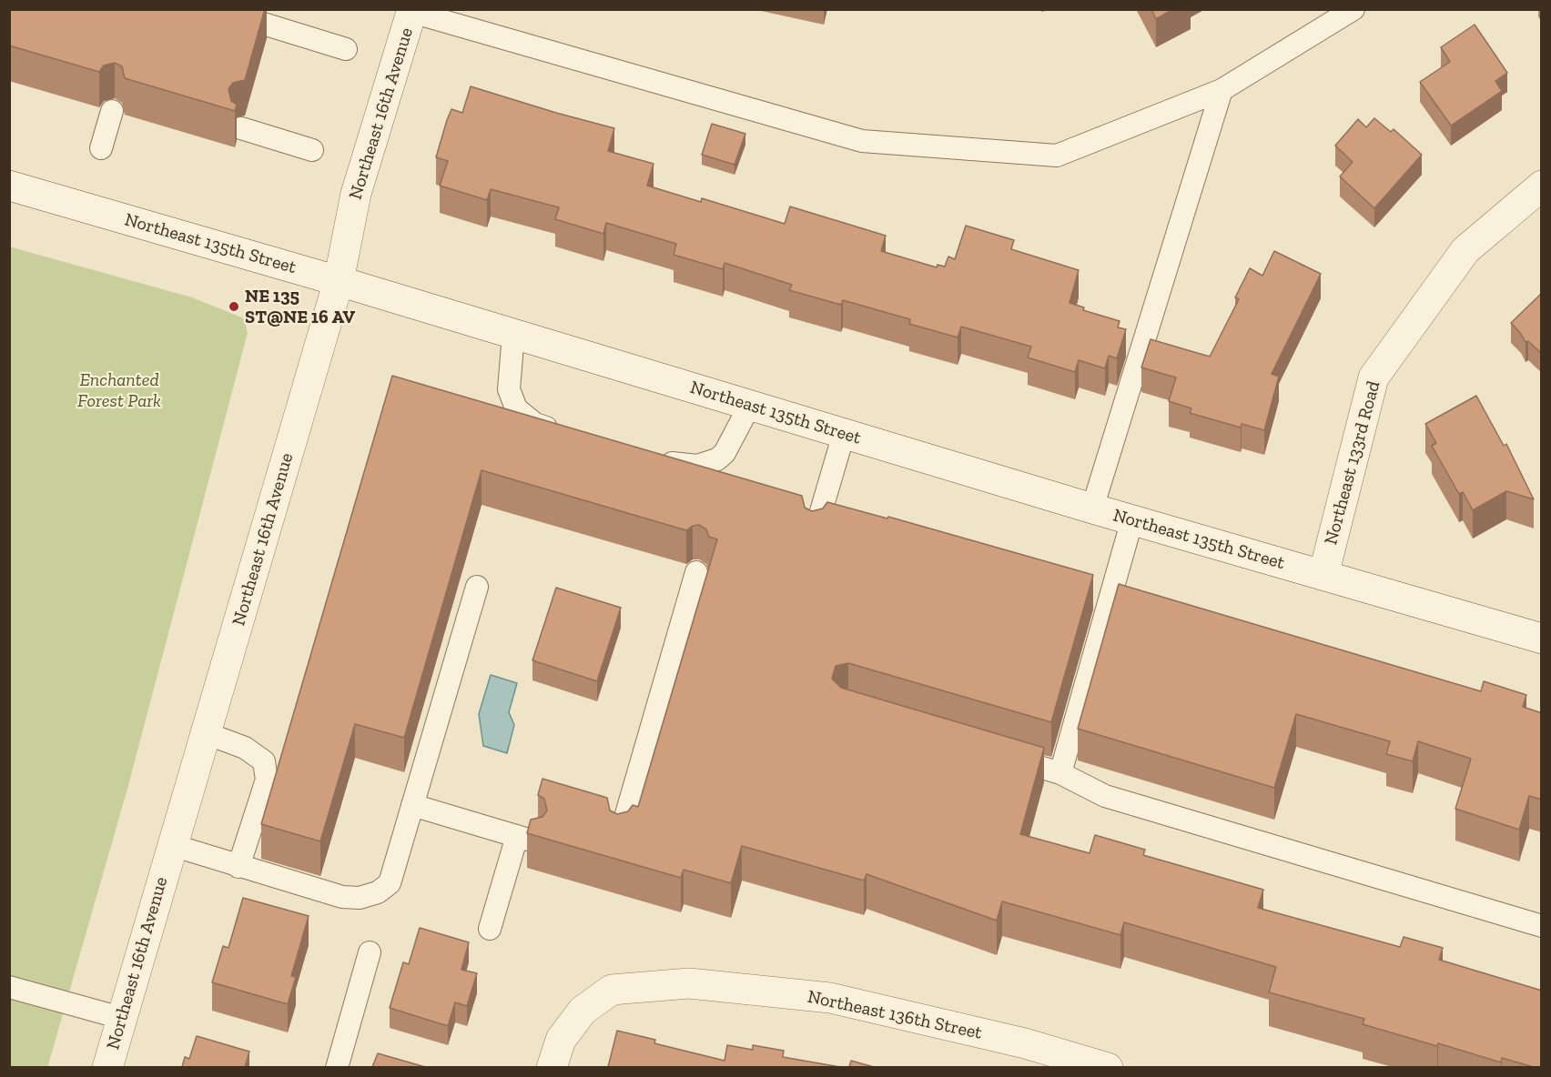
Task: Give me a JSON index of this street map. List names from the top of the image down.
{
  "streets": {
    "street": [
      "Northeast 16th Avenue",
      "Northeast 135th Street",
      "Northeast 133rd Road",
      "Northeast 136th Street"
    ]
  },
  "crossings": [
    ["Northeast 16th Avenue", "Northeast 135th Street"],
    ["Northeast 135th Street", "Northeast 133rd Road"]
  ],
  "parks": ["Enchanted Forest Park"],
  "places": ["NE 135 ST@NE 16 AV"]
}
